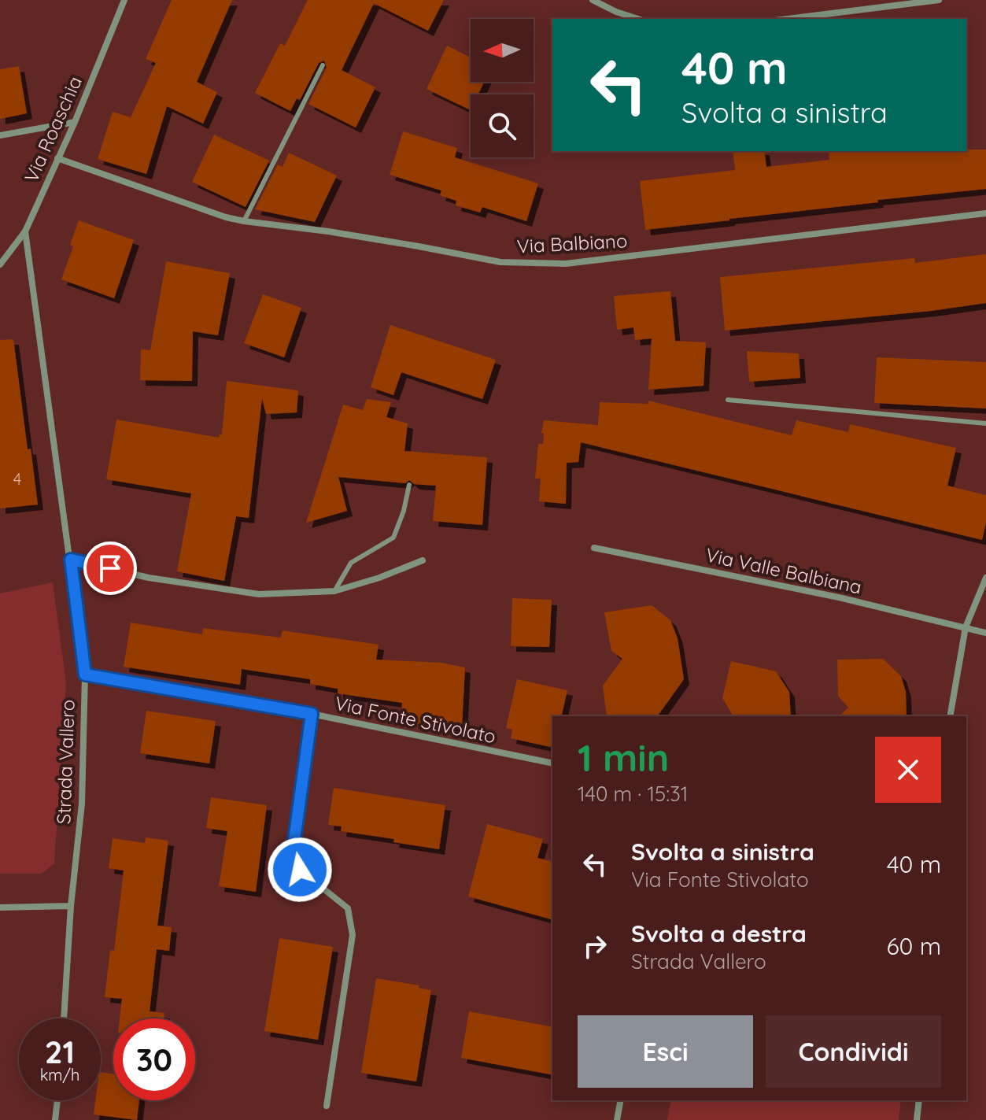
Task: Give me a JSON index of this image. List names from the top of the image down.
{
  "streets": {
    "street": [
      "Via Roaschia",
      "Via Balbiano",
      "Via Valle Balbiana",
      "Via Fonte Stivolato",
      "Strada Vallero"
    ]
  },
  "crossings": [
    ["Via Roaschia", "Via Balbiano"],
    ["Via Roaschia", "Strada Vallero"],
    ["Via Fonte Stivolato", "Strada Vallero"]
  ],
  "house_numbers": ["4"],
  "north": "left",
  "page": {
    "turn": ["40 m", "Svolta a sinistra"],
    "heading": ["1 min", "140 m · 15:31"],
    "list": [
      {
        "name": "Svolta a sinistra",
        "note": "Via Fonte Stivolato",
        "value": "40 m"
      },
      {
        "name": "Svolta a destra",
        "note": "Strada Vallero",
        "value": "60 m"
      }
    ],
    "buttons": ["Esci", "Condividi"],
    "speed": "21 km/h",
    "limit": "30"
  }
}
